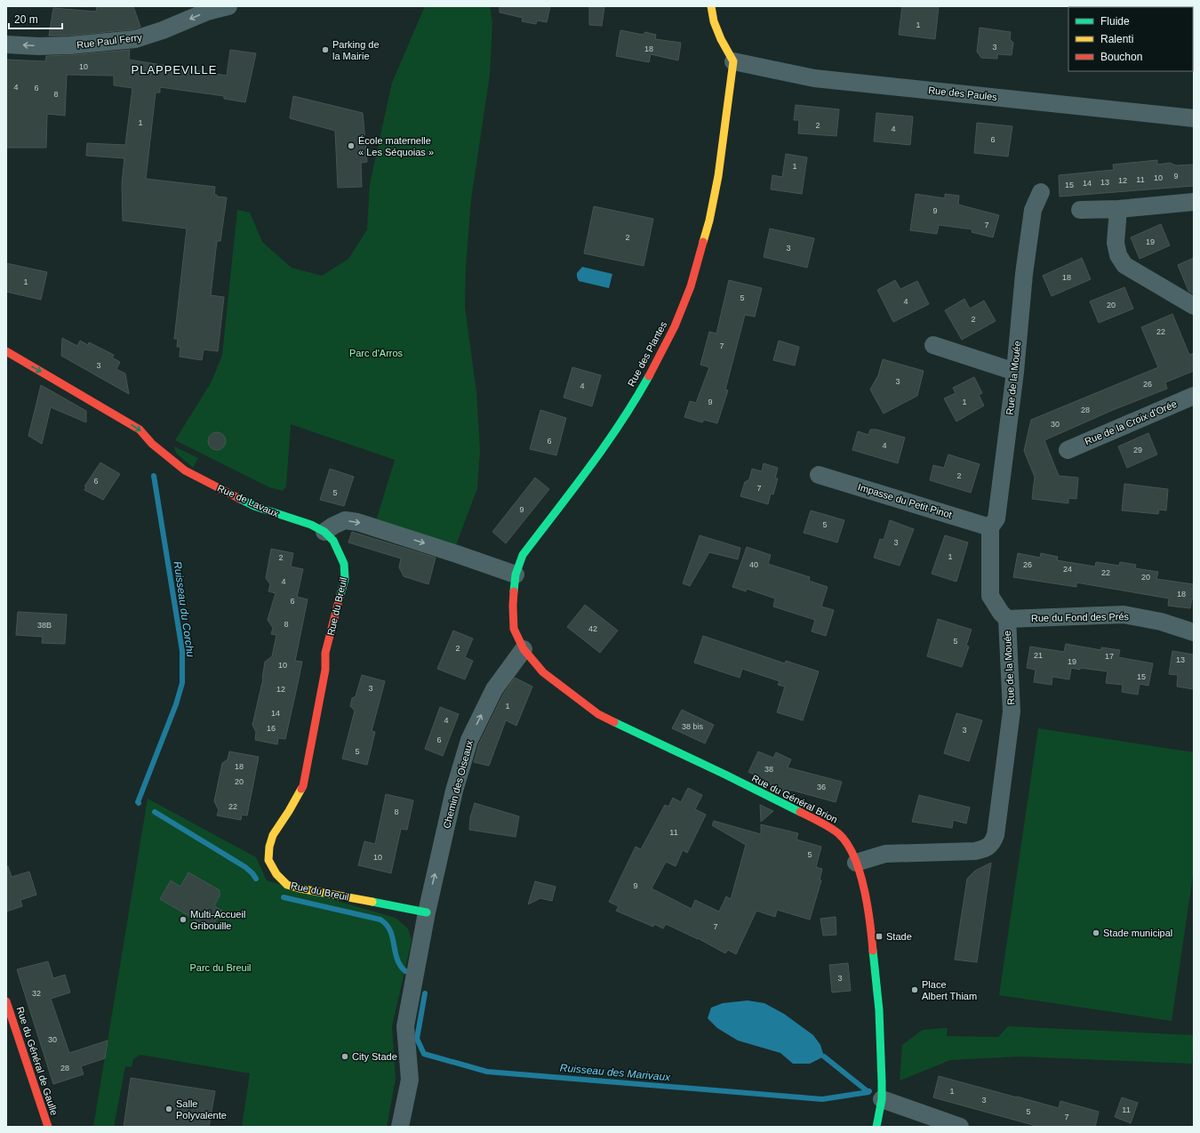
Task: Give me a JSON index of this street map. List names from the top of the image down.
{
  "streets": {
    "street": [
      "Rue Paul Ferry",
      "Rue des Paules",
      "Rue des Plantes",
      "Rue de la Mouée",
      "Rue de la Croix d'Orée",
      "Rue de Lavaux",
      "Impasse du Petit Pinot",
      "Rue du Breuil",
      "Rue du Fond des Prés",
      "Chemin des Oiseaux",
      "Rue du Général Brion",
      "Rue du Général de Gaulle"
    ]
  },
  "crossings": [
    ["Rue des Paules", "Rue des Plantes"],
    ["Rue des Plantes", "Chemin des Oiseaux"],
    ["Rue des Plantes", "Rue du Général Brion"],
    ["Rue de la Mouée", "Impasse du Petit Pinot"],
    ["Rue de la Mouée", "Rue du Fond des Prés"],
    ["Rue de la Mouée", "Rue du Général Brion"],
    ["Rue de Lavaux", "Rue du Breuil"],
    ["Rue du Breuil", "Chemin des Oiseaux"],
    ["Chemin des Oiseaux", "Rue du Général Brion"]
  ],
  "one_way": ["Rue Paul Ferry", "Rue de Lavaux", "Chemin des Oiseaux"],
  "districts": ["PLAPPEVILLE"],
  "water": ["Ruisseau du Corchu", "Ruisseau des Marivaux"],
  "parks": ["Parc d'Arros", "Parc du Breuil"],
  "places": {
    "other": [
      "Parking de la Mairie",
      "École maternelle « Les Séquoias »",
      "Multi-Accueil Gribouille",
      "Stade municipal",
      "Place Albert Thiam",
      "City Stade",
      "Salle Polyvalente"
    ],
    "transit": ["Stade"]
  },
  "house_numbers": [
    "1",
    "3",
    "18",
    "10",
    "4",
    "6",
    "8",
    "1",
    "2",
    "4",
    "6",
    "1",
    "9",
    "10",
    "11",
    "12",
    "13",
    "14",
    "15",
    "9",
    "7",
    "2",
    "19",
    "3",
    "18",
    "1",
    "5",
    "4",
    "20",
    "2",
    "22",
    "7",
    "3",
    "3",
    "26",
    "4",
    "9",
    "1",
    "28",
    "30",
    "6",
    "4",
    "29",
    "2",
    "6",
    "7",
    "5",
    "9",
    "5",
    "3",
    "1",
    "2",
    "40",
    "26",
    "24",
    "22",
    "20",
    "4",
    "18",
    "6",
    "8",
    "38B",
    "42",
    "5",
    "2",
    "21",
    "17",
    "13",
    "19",
    "10",
    "15",
    "3",
    "12",
    "1",
    "14",
    "4",
    "38 bis",
    "16",
    "3",
    "6",
    "5",
    "18",
    "38",
    "20",
    "36",
    "22",
    "8",
    "11",
    "5",
    "10",
    "9",
    "7",
    "3",
    "32",
    "30",
    "28",
    "1",
    "3",
    "11",
    "5",
    "7"
  ],
  "legend": ["Fluide", "Ralenti", "Bouchon"],
  "scale_bar": "20 m"
}
